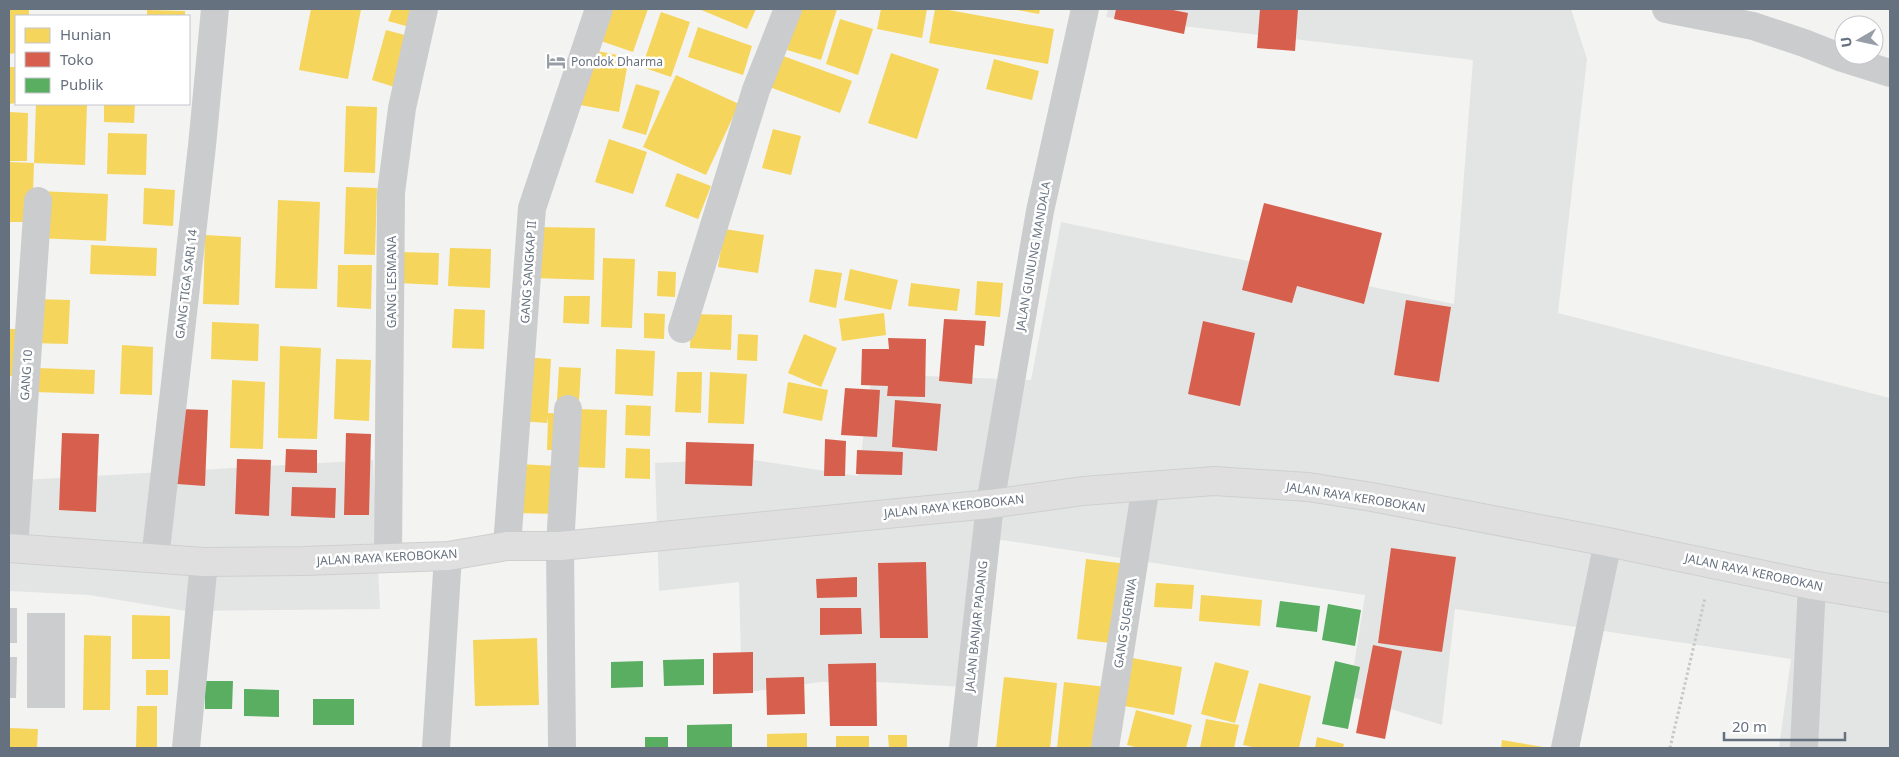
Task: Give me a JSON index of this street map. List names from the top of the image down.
{
  "streets": {
    "main road": ["JALAN RAYA KEROBOKAN"],
    "street": [
      "JALAN GUNUNG MANDALA",
      "GANG SANGKAP II",
      "GANG LESMANA",
      "GANG TIGA SARI 14",
      "GANG 10",
      "GANG SUGRIWA",
      "JALAN BANJAR PADANG"
    ]
  },
  "crossings": [
    ["JALAN GUNUNG MANDALA", "JALAN RAYA KEROBOKAN"],
    ["JALAN GUNUNG MANDALA", "JALAN BANJAR PADANG"],
    ["GANG SANGKAP II", "JALAN RAYA KEROBOKAN"],
    ["GANG LESMANA", "JALAN RAYA KEROBOKAN"],
    ["GANG TIGA SARI 14", "JALAN RAYA KEROBOKAN"],
    ["GANG 10", "JALAN RAYA KEROBOKAN"],
    ["JALAN RAYA KEROBOKAN", "JALAN BANJAR PADANG"]
  ],
  "places": {
    "hotel": ["Pondok Dharma"]
  },
  "legend": ["Hunian", "Toko", "Publik"],
  "scale_bar": "20 m",
  "north": "left"
}
